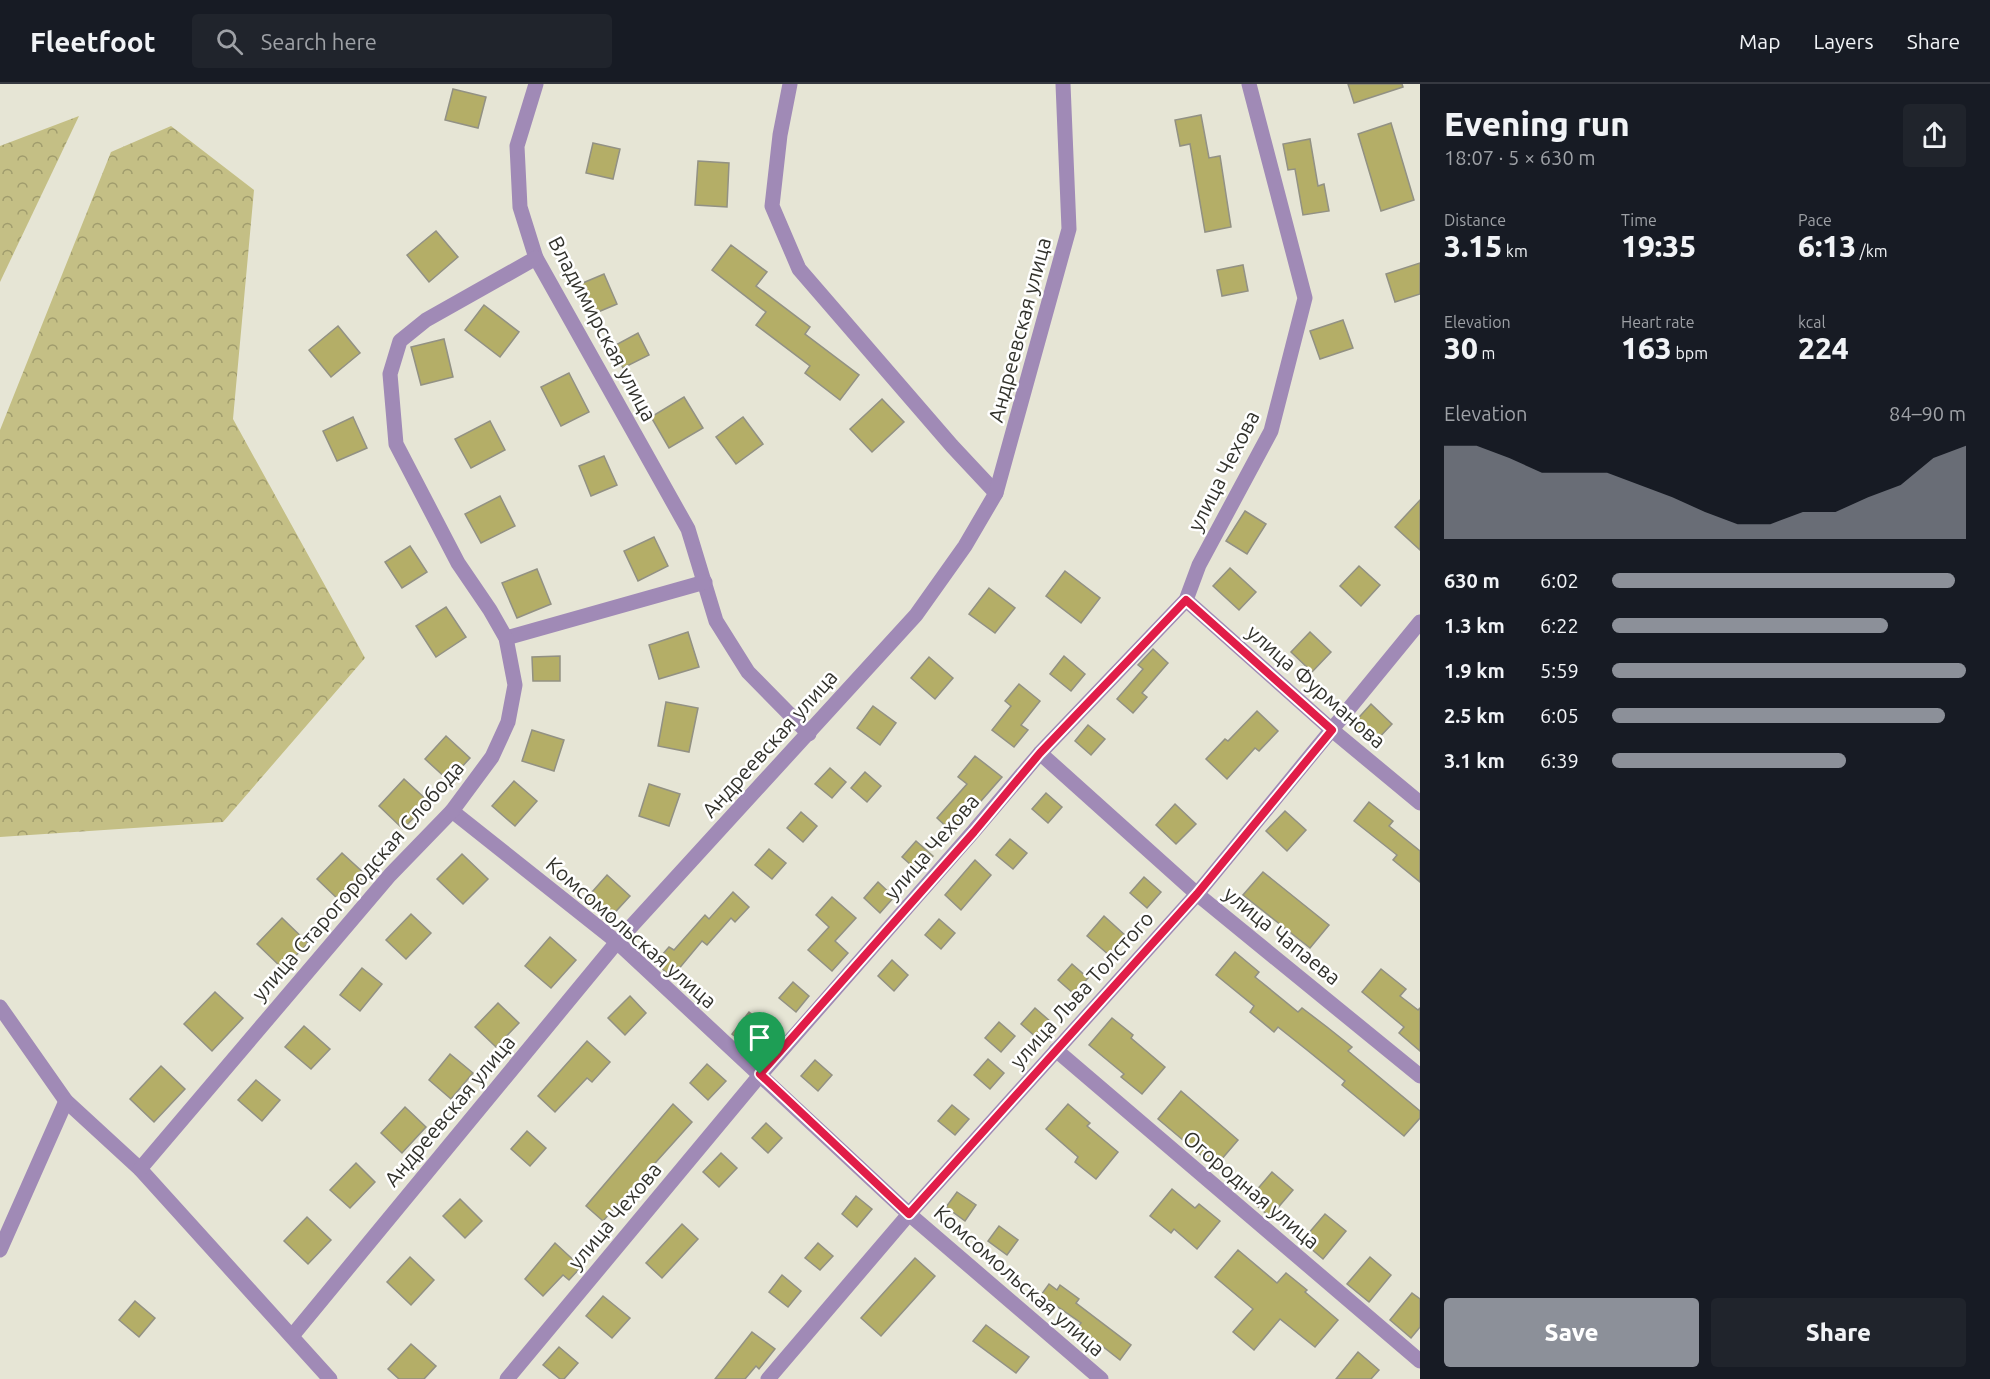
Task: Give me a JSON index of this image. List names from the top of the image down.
{
  "streets": {
    "street": [
      "Владимирская улица",
      "Андреевская улица",
      "улица Чехова",
      "улица Фурманова",
      "улица Старогородская Слобода",
      "Комсомольская улица",
      "улица Чапаева",
      "улица Льва Толстого",
      "Огородная улица"
    ]
  },
  "crossings": [
    ["Владимирская улица", "Андреевская улица"],
    ["Владимирская улица", "улица Старогородская Слобода"],
    ["Андреевская улица", "Комсомольская улица"],
    ["улица Чехова", "улица Фурманова"],
    ["улица Чехова", "Комсомольская улица"],
    ["улица Чехова", "улица Чапаева"],
    ["улица Фурманова", "улица Льва Толстого"],
    ["улица Старогородская Слобода", "Комсомольская улица"],
    ["Комсомольская улица", "улица Льва Толстого"],
    ["улица Чапаева", "улица Льва Толстого"],
    ["улица Льва Толстого", "Огородная улица"]
  ],
  "page": {
    "header": "Fleetfoot",
    "search": "Search here",
    "nav": ["Map", "Layers", "Share"],
    "heading": ["Evening run", "18:07 · 5 × 630 m"],
    "stats": [
      ["Distance", "3.15 km"],
      ["Time", "19:35"],
      ["Pace", "6:13 /km"],
      ["Elevation", "30 m"],
      ["Heart rate", "163 bpm"],
      ["kcal", "224"]
    ],
    "chart": ["Elevation", "84–90 m"],
    "list": [
      {
        "name": "630 m",
        "note": "6:02"
      },
      {
        "name": "1.3 km",
        "note": "6:22"
      },
      {
        "name": "1.9 km",
        "note": "5:59"
      },
      {
        "name": "2.5 km",
        "note": "6:05"
      },
      {
        "name": "3.1 km",
        "note": "6:39"
      }
    ],
    "buttons": ["Save", "Share"]
  }
}
